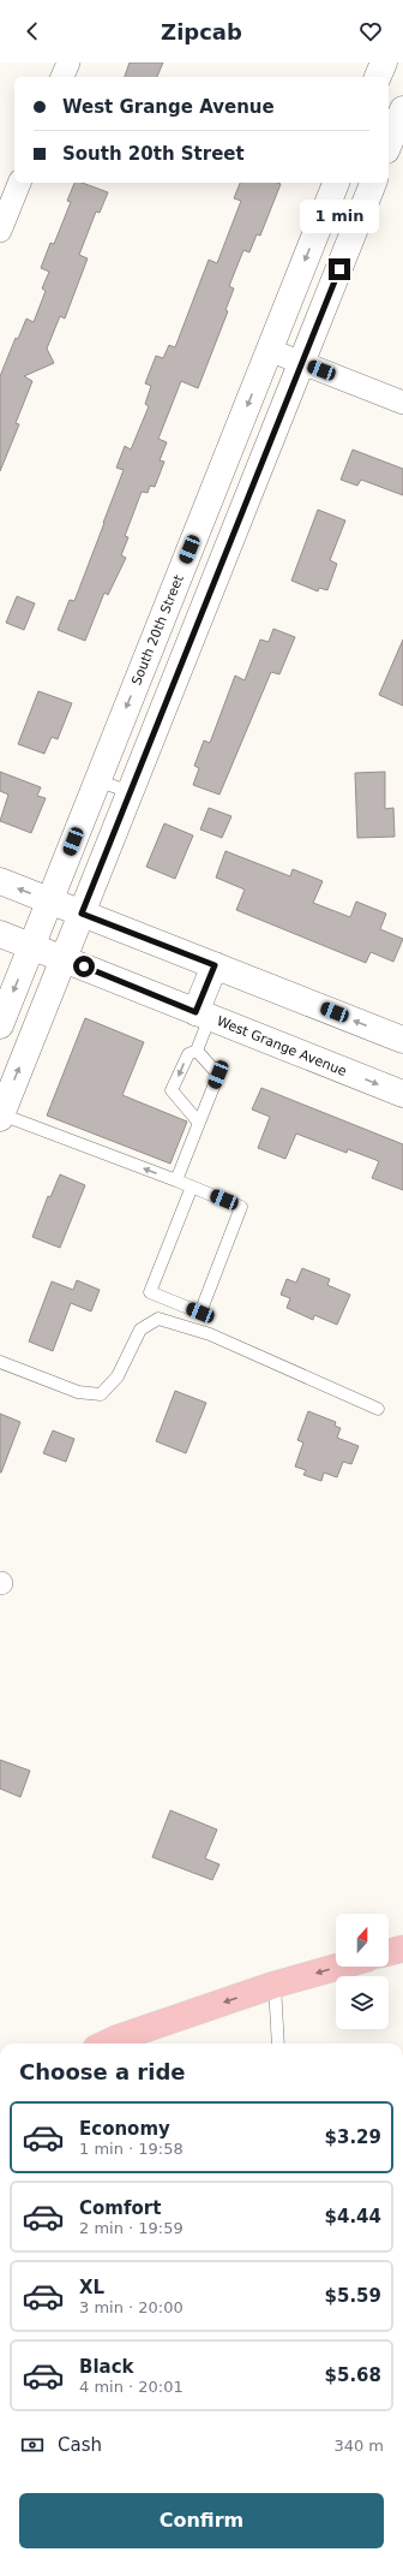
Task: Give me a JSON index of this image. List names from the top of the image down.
{
  "streets": {
    "street": ["South 20th Street", "West Grange Avenue"]
  },
  "crossings": [
    ["South 20th Street", "West Grange Avenue"]
  ],
  "north": "top",
  "page": {
    "header": "Zipcab",
    "banner": ["West Grange Avenue", "South 20th Street"],
    "bubble": "1 min",
    "heading": "Choose a ride",
    "list": [
      {
        "name": "Economy",
        "note": "1 min · 19:58",
        "value": "$3.29"
      },
      {
        "name": "Comfort",
        "note": "2 min · 19:59",
        "value": "$4.44"
      },
      {
        "name": "XL",
        "note": "3 min · 20:00",
        "value": "$5.59"
      },
      {
        "name": "Black",
        "note": "4 min · 20:01",
        "value": "$5.68"
      }
    ],
    "pay": ["Cash", "340 m"],
    "buttons": "Confirm"
  }
}
